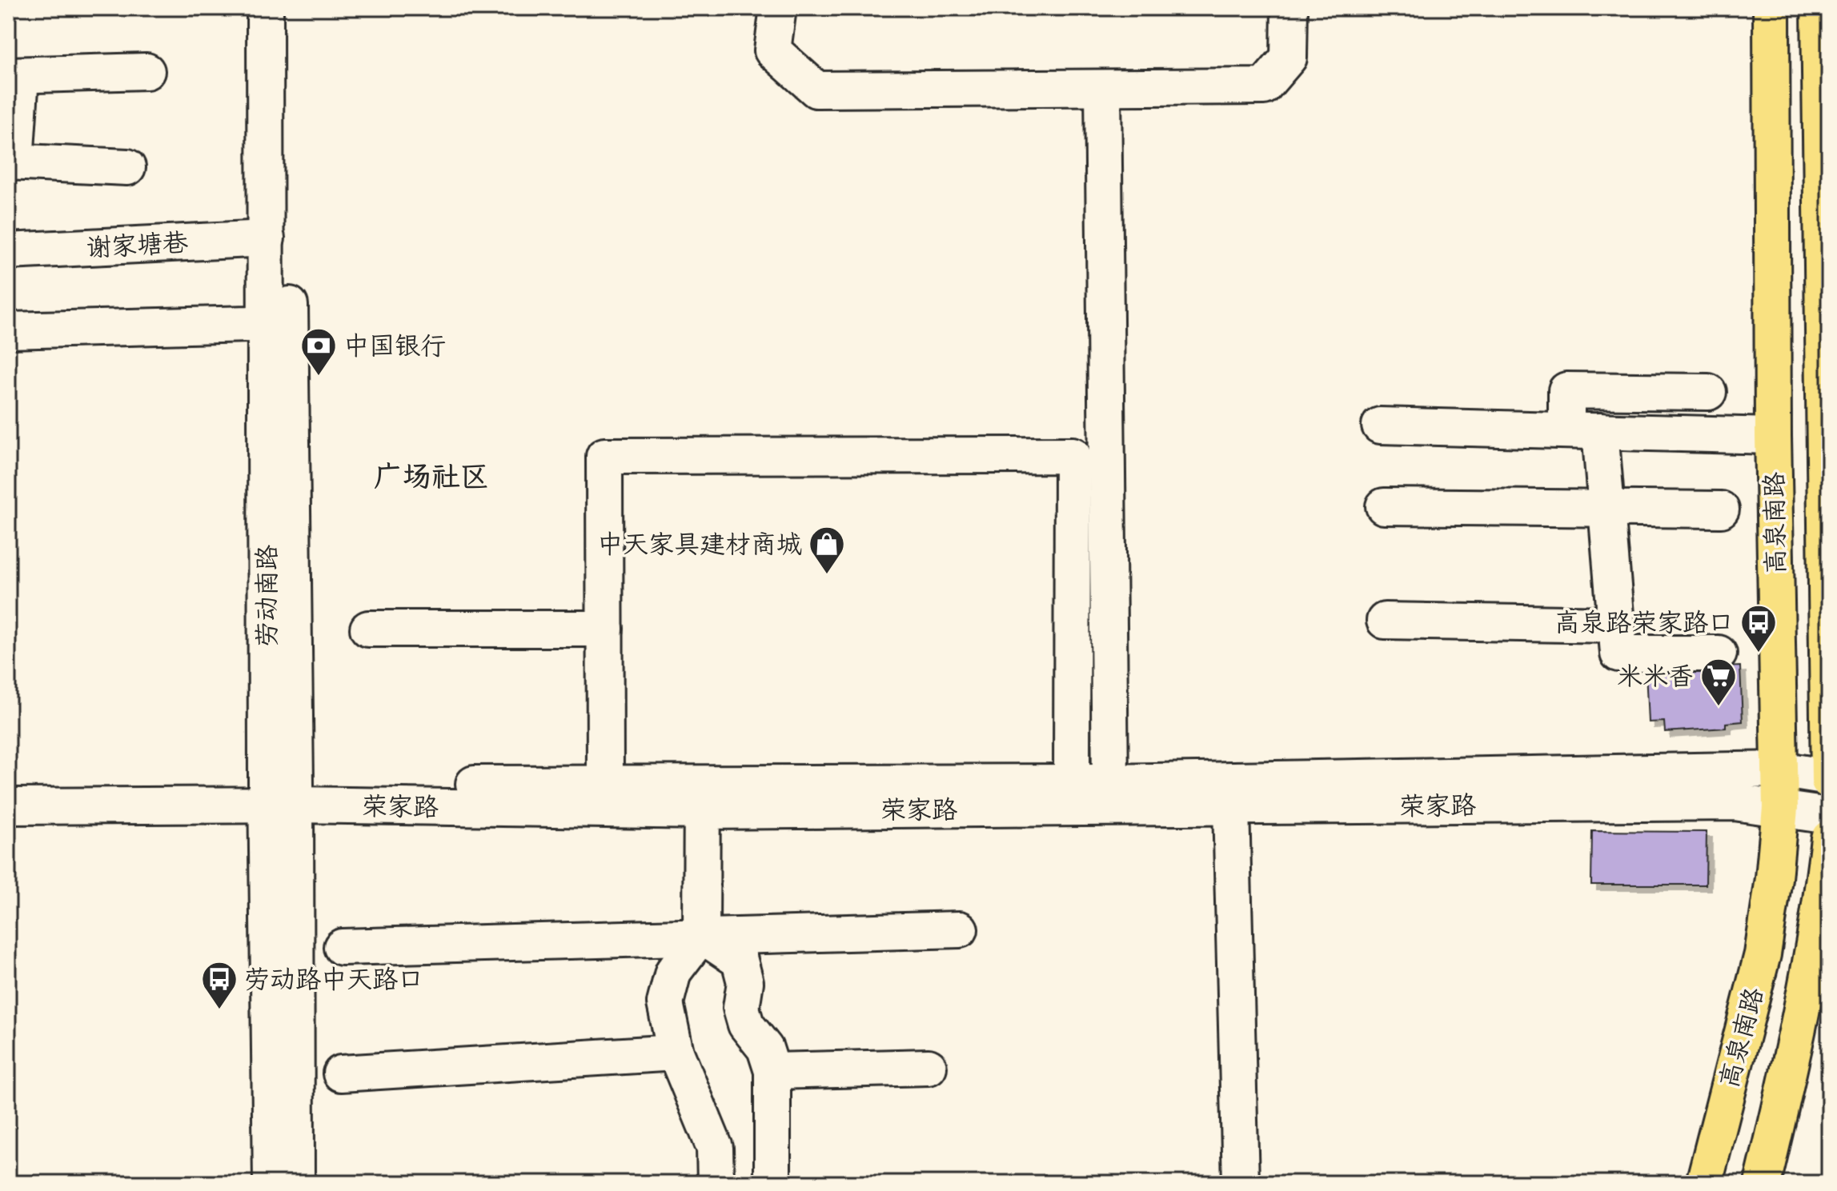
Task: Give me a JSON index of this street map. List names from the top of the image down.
{
  "streets": {
    "main road": ["高泉南路"],
    "street": ["谢家塘巷", "劳动南路", "荣家路"]
  },
  "crossings": [
    ["谢家塘巷", "劳动南路"],
    ["高泉南路", "荣家路"],
    ["劳动南路", "荣家路"]
  ],
  "districts": ["广场社区"],
  "places": {
    "bank": ["中国银行"],
    "shop": ["中天家具建材商城"],
    "bus stop": ["高泉路荣家路口", "劳动路中天路口"],
    "supermarket": ["米米香"]
  }
}
